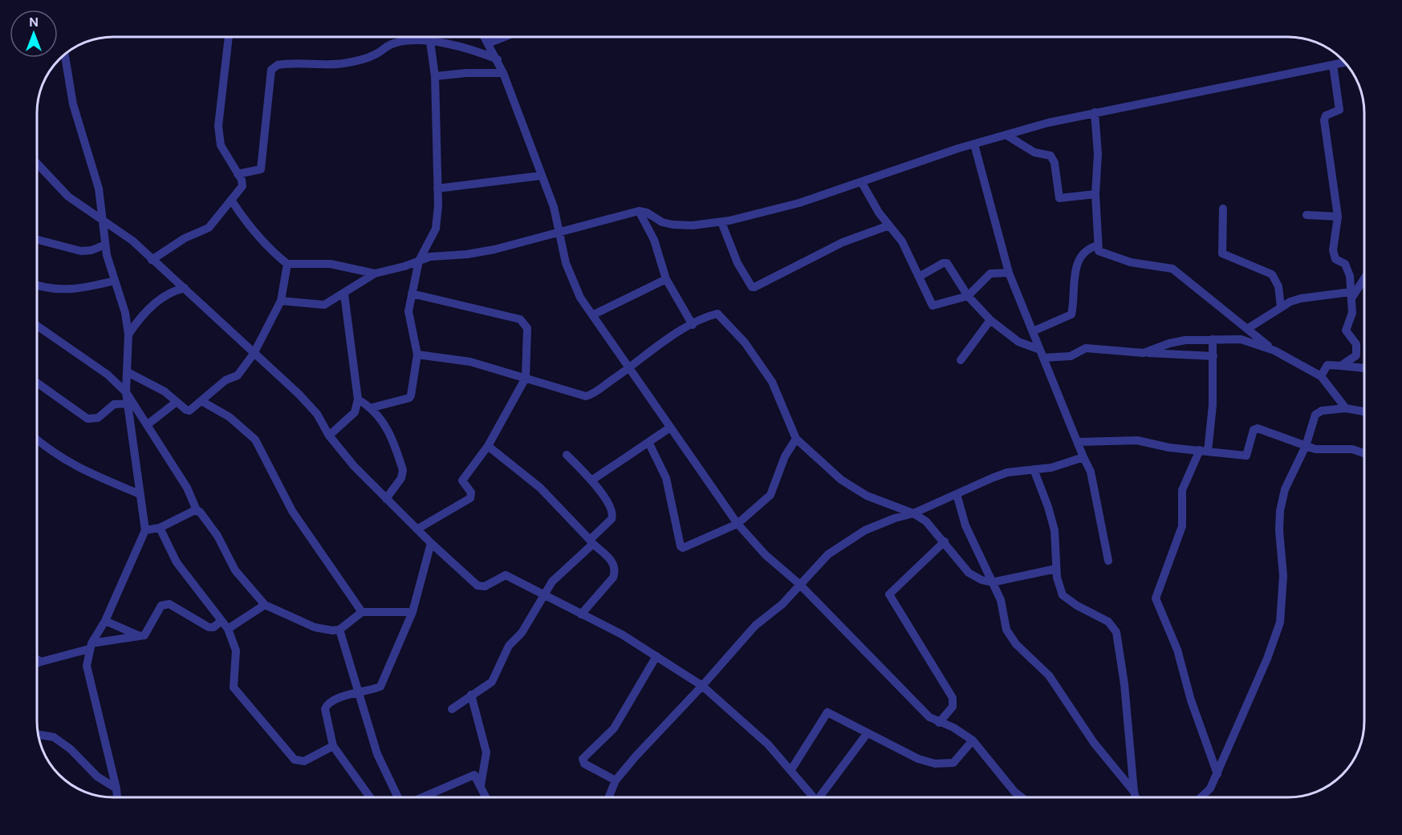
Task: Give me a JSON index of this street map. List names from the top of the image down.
{
  "north": "top"
}
